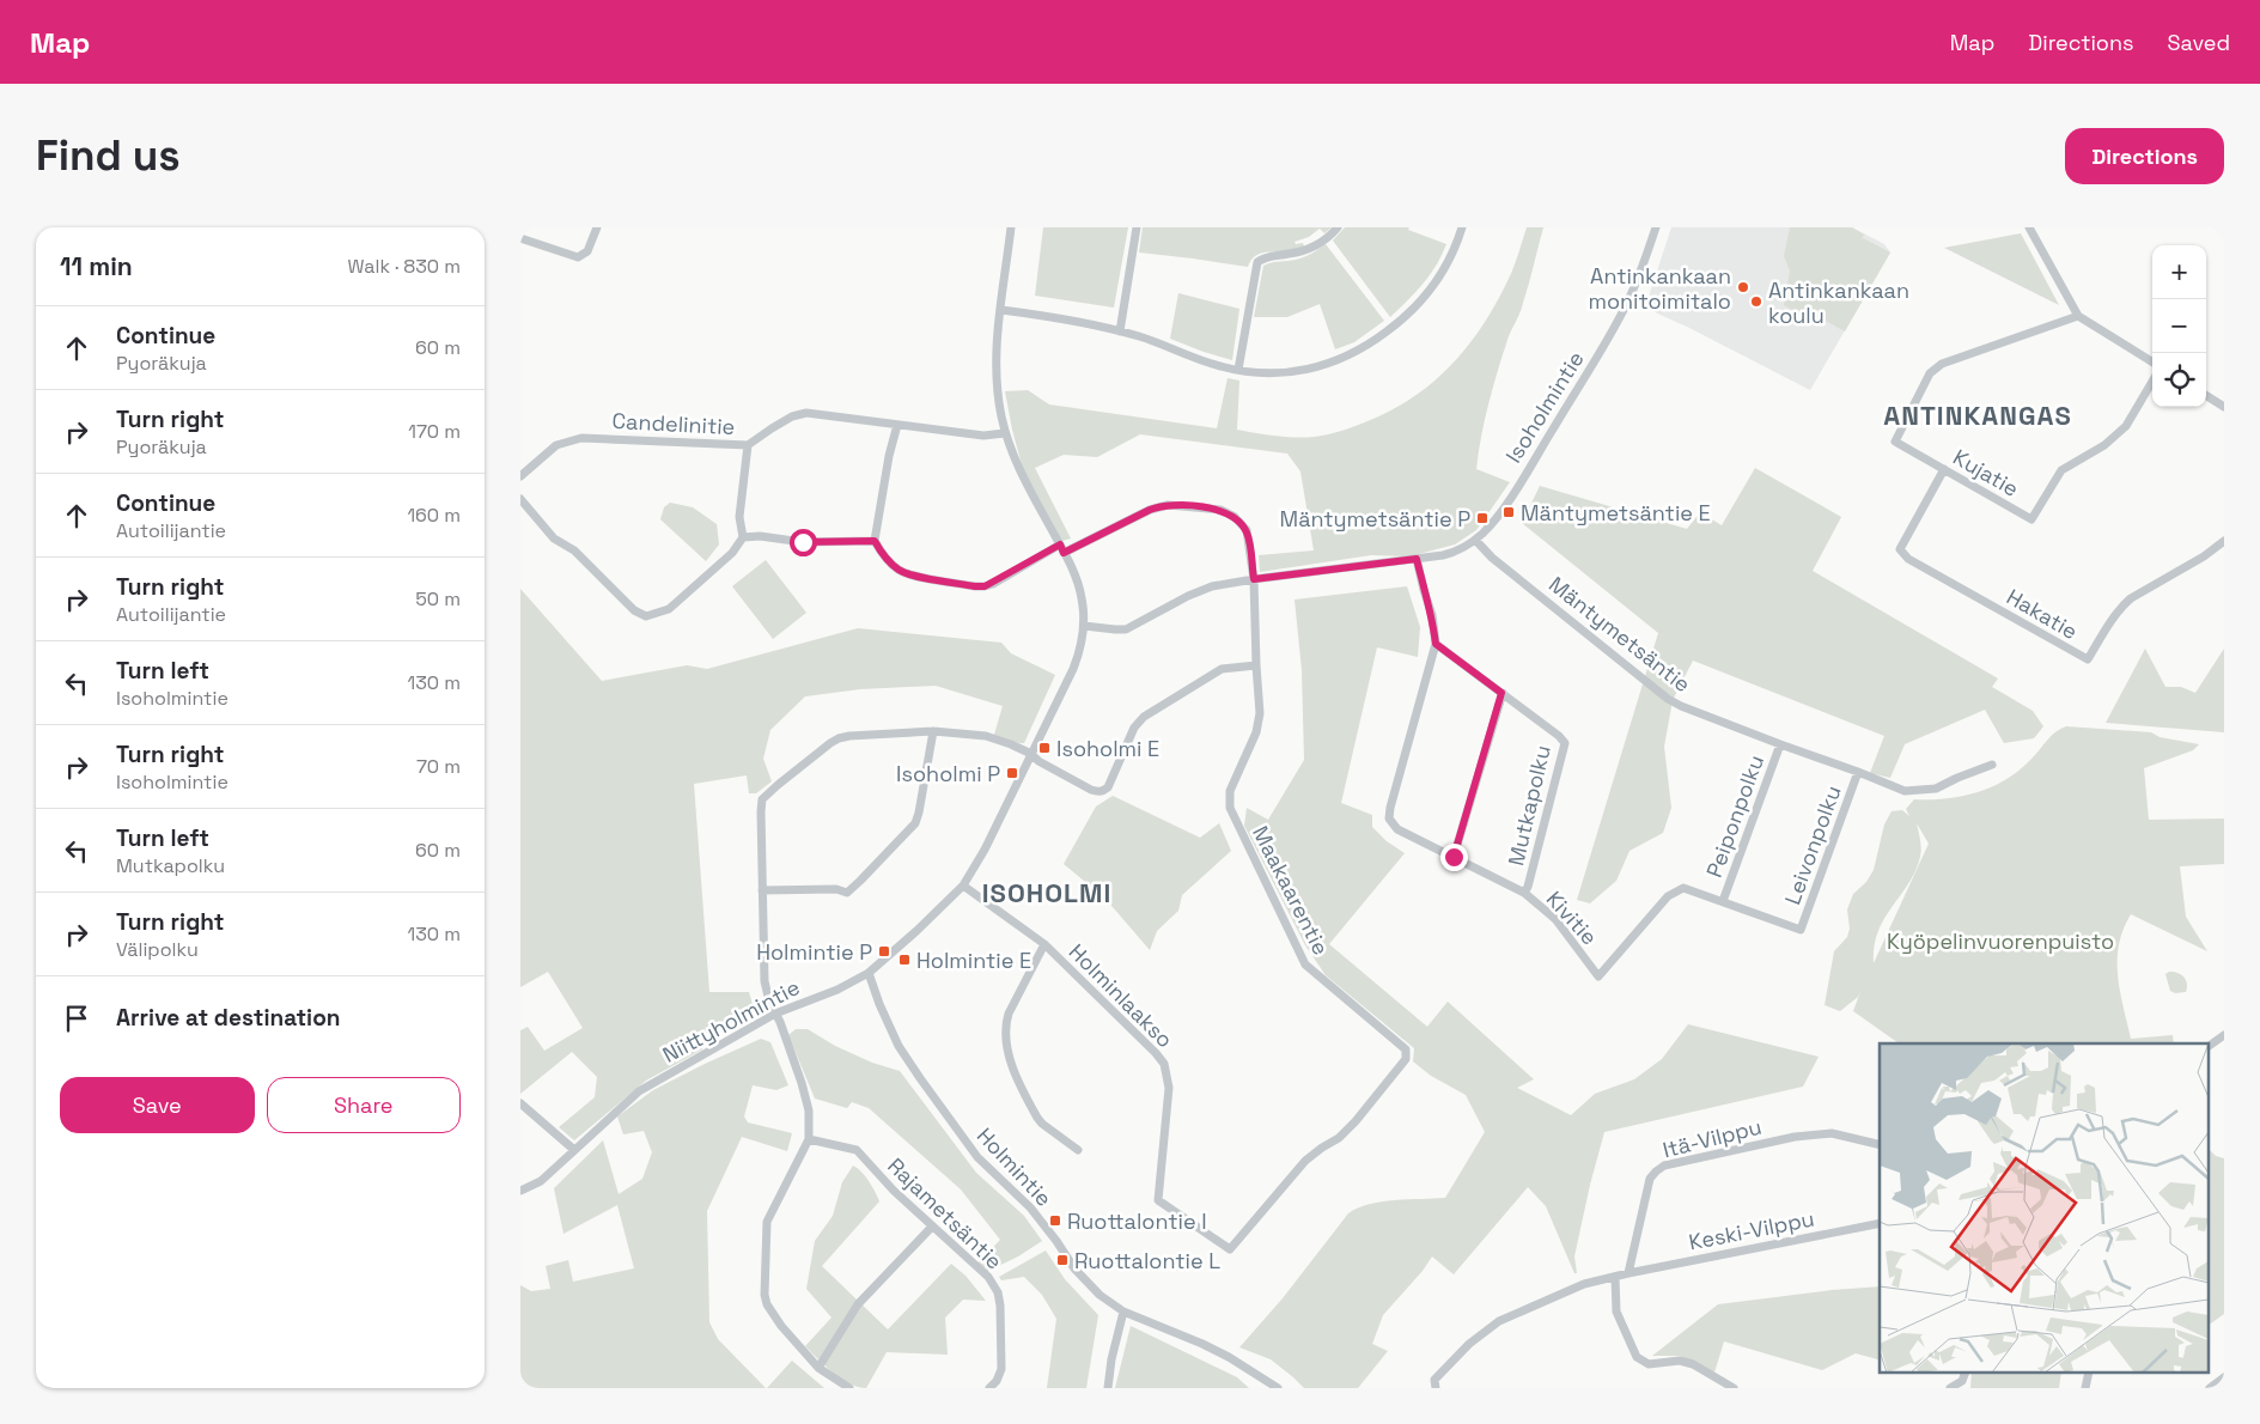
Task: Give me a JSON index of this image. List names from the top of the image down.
{
  "streets": {
    "street": [
      "Isoholmintie",
      "Candelinitie",
      "Kujatie",
      "Hakatie",
      "Mäntymetsäntie",
      "Mutkapolku",
      "Peiponpolku",
      "Leivonpolku",
      "Maakaarentie",
      "Kivitie",
      "Holminlaakso",
      "Niittyholmintie",
      "Itä-Vilppu",
      "Holmintie",
      "Rajametsäntie",
      "Keski-Vilppu"
    ]
  },
  "crossings": [
    ["Isoholmintie", "Mäntymetsäntie"],
    ["Isoholmintie", "Maakaarentie"],
    ["Isoholmintie", "Niittyholmintie"],
    ["Candelinitie", "Niittyholmintie"],
    ["Kujatie", "Hakatie"],
    ["Mäntymetsäntie", "Peiponpolku"],
    ["Mäntymetsäntie", "Leivonpolku"],
    ["Mutkapolku", "Kivitie"],
    ["Peiponpolku", "Leivonpolku"],
    ["Peiponpolku", "Kivitie"],
    ["Leivonpolku", "Kivitie"],
    ["Maakaarentie", "Holminlaakso"],
    ["Maakaarentie", "Niittyholmintie"],
    ["Holminlaakso", "Niittyholmintie"],
    ["Niittyholmintie", "Holmintie"],
    ["Itä-Vilppu", "Keski-Vilppu"]
  ],
  "districts": ["ANTINKANGAS", "ISOHOLMI"],
  "parks": ["Kyöpelinvuorenpuisto"],
  "places": {
    "other": ["Antinkankaan monitoimitalo", "Antinkankaan koulu"],
    "transit": [
      "Mäntymetsäntie E",
      "Mäntymetsäntie P",
      "Isoholmi E",
      "Isoholmi P",
      "Holmintie P",
      "Holmintie E",
      "Ruottalontie I",
      "Ruottalontie L"
    ]
  },
  "page": {
    "header": "Map",
    "nav": ["Map", "Directions", "Saved"],
    "buttons": [
      "Directions",
      ["Save", "Share"]
    ],
    "title": "Find us",
    "heading": ["11 min", "Walk · 830 m"],
    "map_buttons": ["+", "−"],
    "list": [
      ["Continue", "Pyoräkuja", "60 m"],
      ["Turn right", "Pyoräkuja", "170 m"],
      ["Continue", "Autoilijantie", "160 m"],
      ["Turn right", "Autoilijantie", "50 m"],
      ["Turn left", "Isoholmintie", "130 m"],
      ["Turn right", "Isoholmintie", "70 m"],
      ["Turn left", "Mutkapolku", "60 m"],
      ["Turn right", "Välipolku", "130 m"],
      "Arrive at destination"
    ]
  }
}
